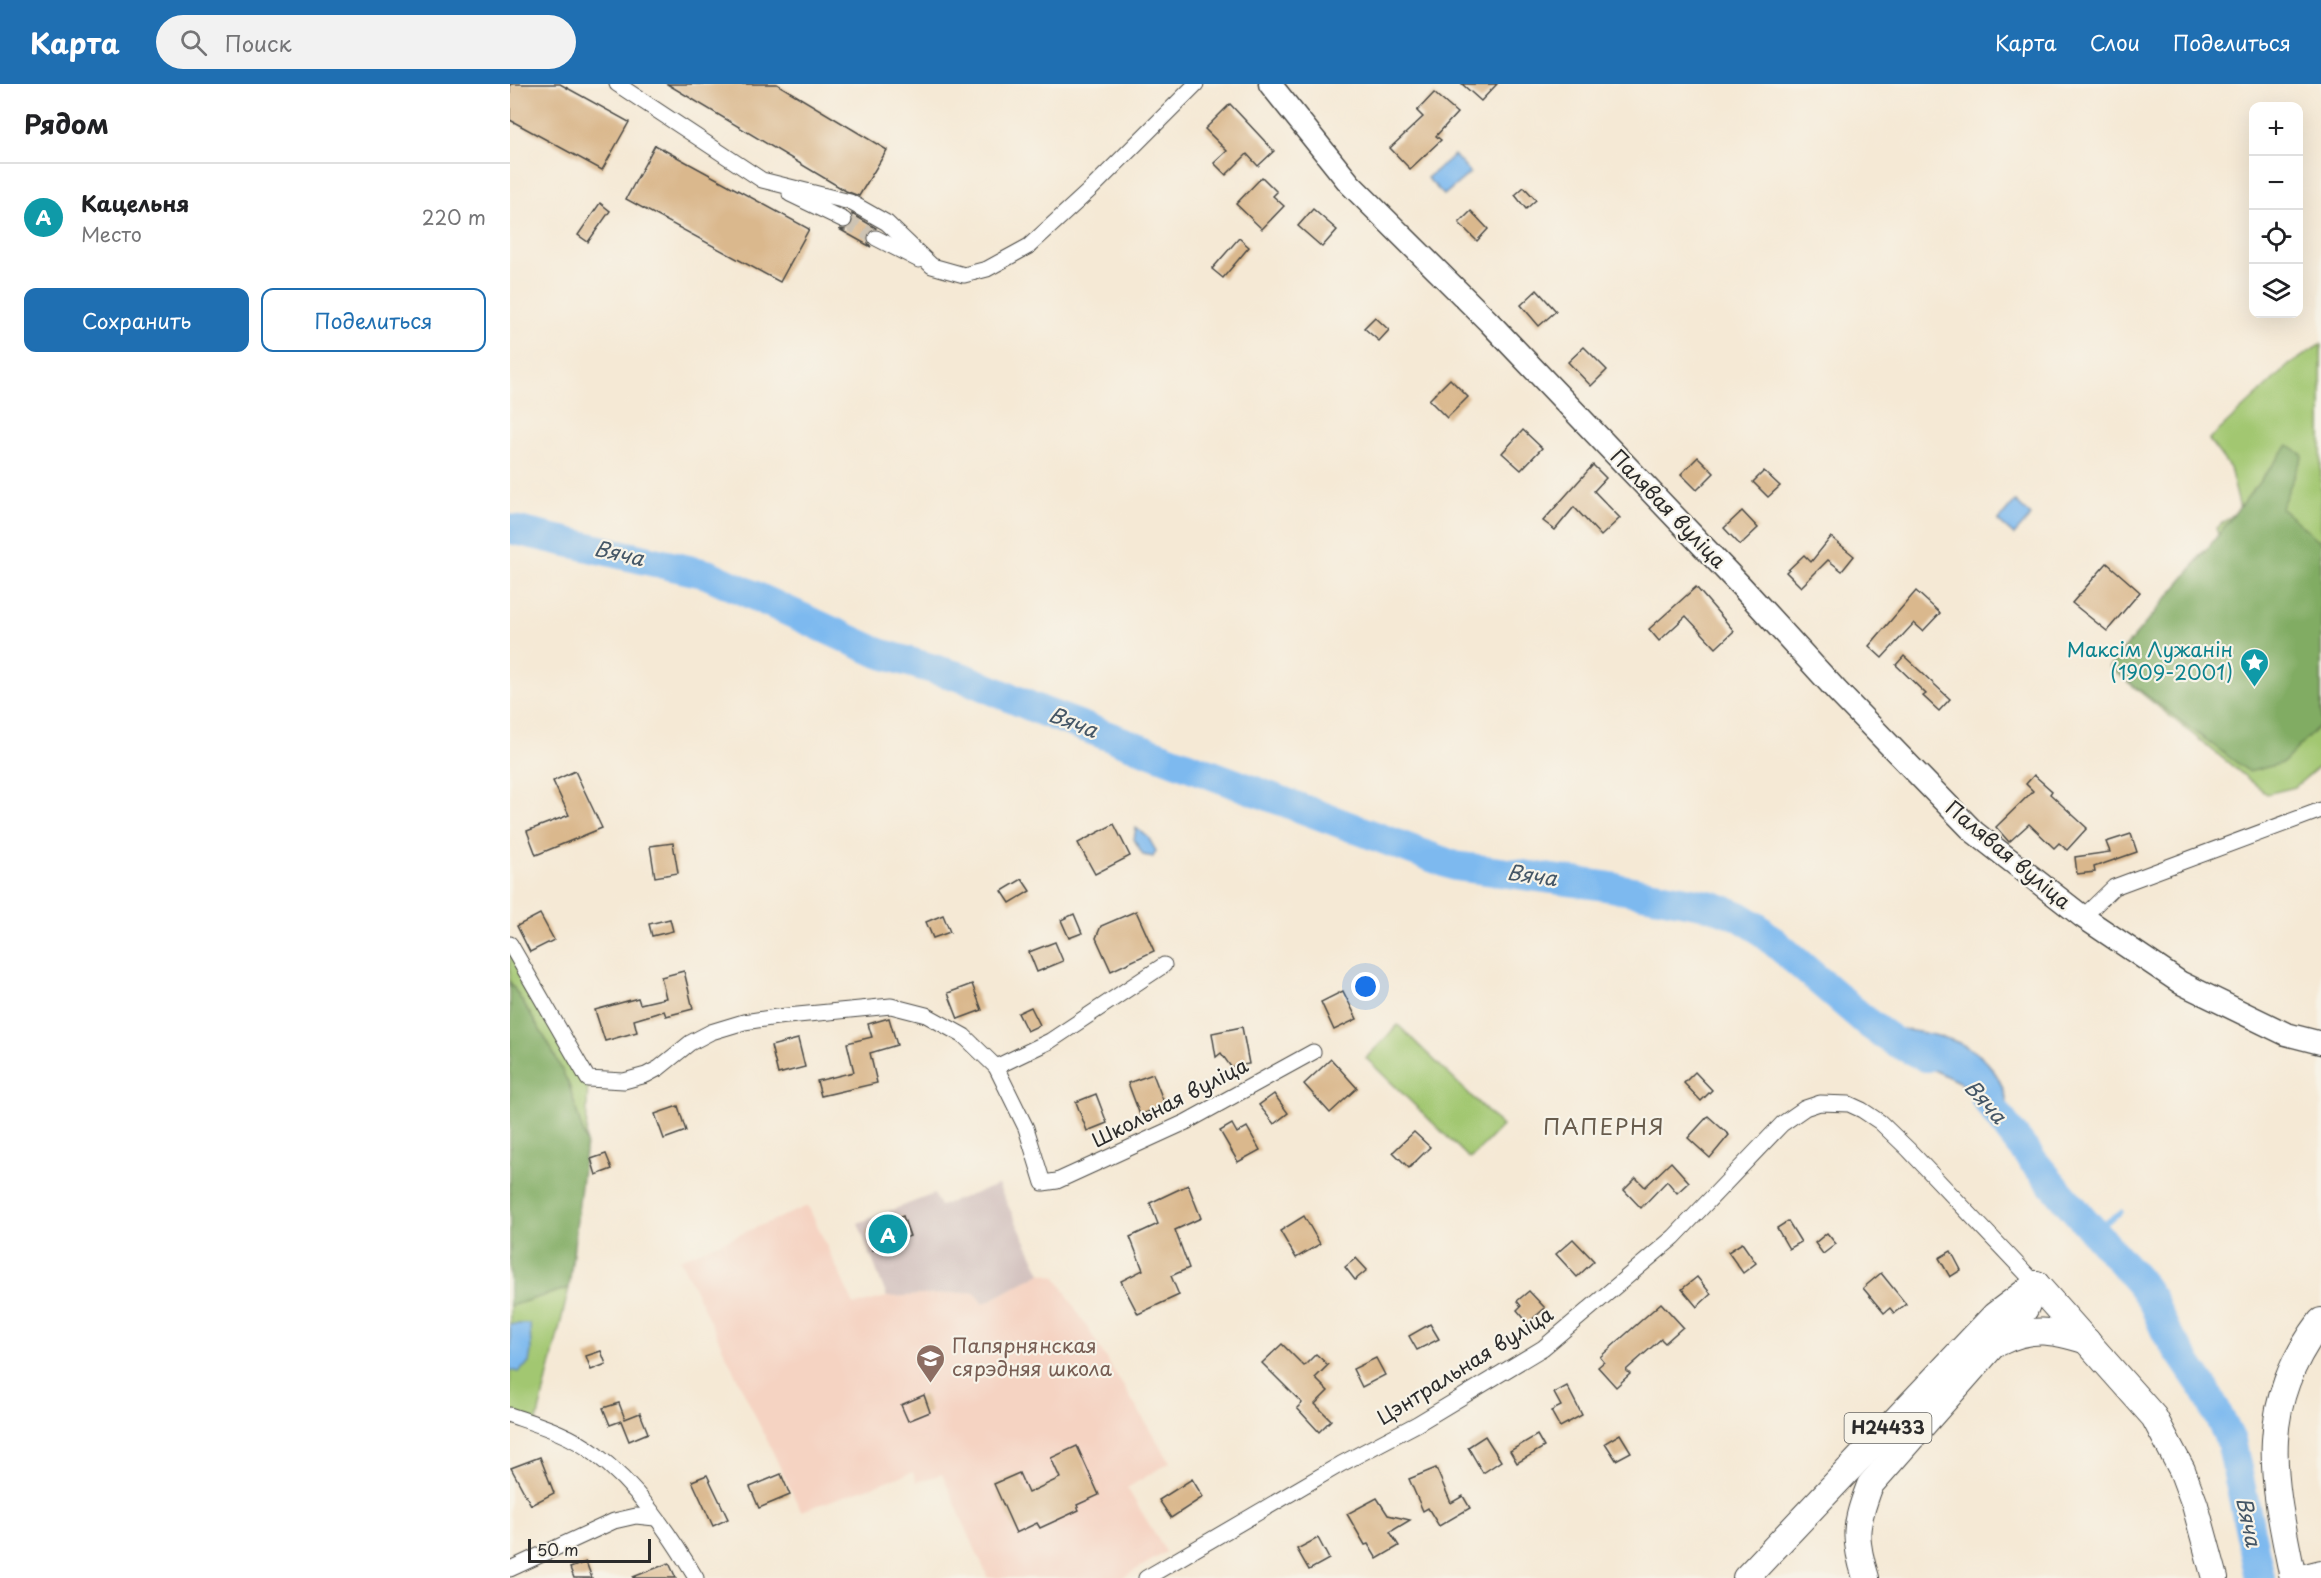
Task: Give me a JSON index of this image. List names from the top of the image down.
{
  "streets": {
    "highway": ["Н24433"],
    "main road": ["Палявая вуліца"],
    "street": ["Школьная вуліца", "Цэнтральная вуліца"]
  },
  "crossings": [
    ["Цэнтральная вуліца", "Н24433"]
  ],
  "districts": ["ПАПЕРНЯ"],
  "water": ["Вяча"],
  "places": {
    "place": ["Максiм Лужанiн (1909-2001)"],
    "school or university": ["Папярнянская сярэдняя школа"]
  },
  "scale_bar": "50 m",
  "page": {
    "header": "Карта",
    "search": "Поиск",
    "nav": ["Карта", "Слои", "Поделиться"],
    "heading": "Рядом",
    "map_buttons": ["+", "−"],
    "list": [
      {
        "mark": "A",
        "name": "Кацельня",
        "note": "Место",
        "value": "220 m"
      }
    ],
    "buttons": ["Сохранить", "Поделиться"],
    "pins": "A",
    "scale": "50 m"
  }
}
